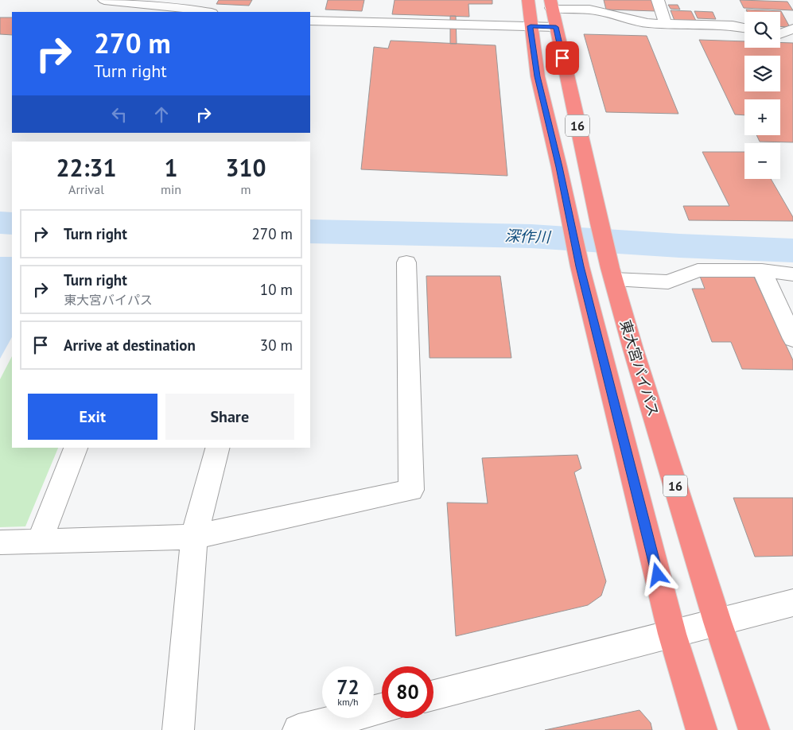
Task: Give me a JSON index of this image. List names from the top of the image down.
{
  "streets": {
    "highway": ["16", "東大宮バイパス"]
  },
  "water": ["深作川"],
  "page": {
    "map_buttons": ["+", "−"],
    "turn": ["270 m", "Turn right"],
    "eta": [
      "22:31",
      "Arrival",
      "1",
      "min",
      "310",
      "m"
    ],
    "list": [
      {
        "name": "Turn right",
        "value": "270 m"
      },
      {
        "name": "Turn right",
        "note": "東大宮バイパス",
        "value": "10 m"
      },
      {
        "name": "Arrive at destination",
        "value": "30 m"
      }
    ],
    "buttons": ["Exit", "Share"],
    "speed": "72 km/h",
    "limit": "80"
  }
}
